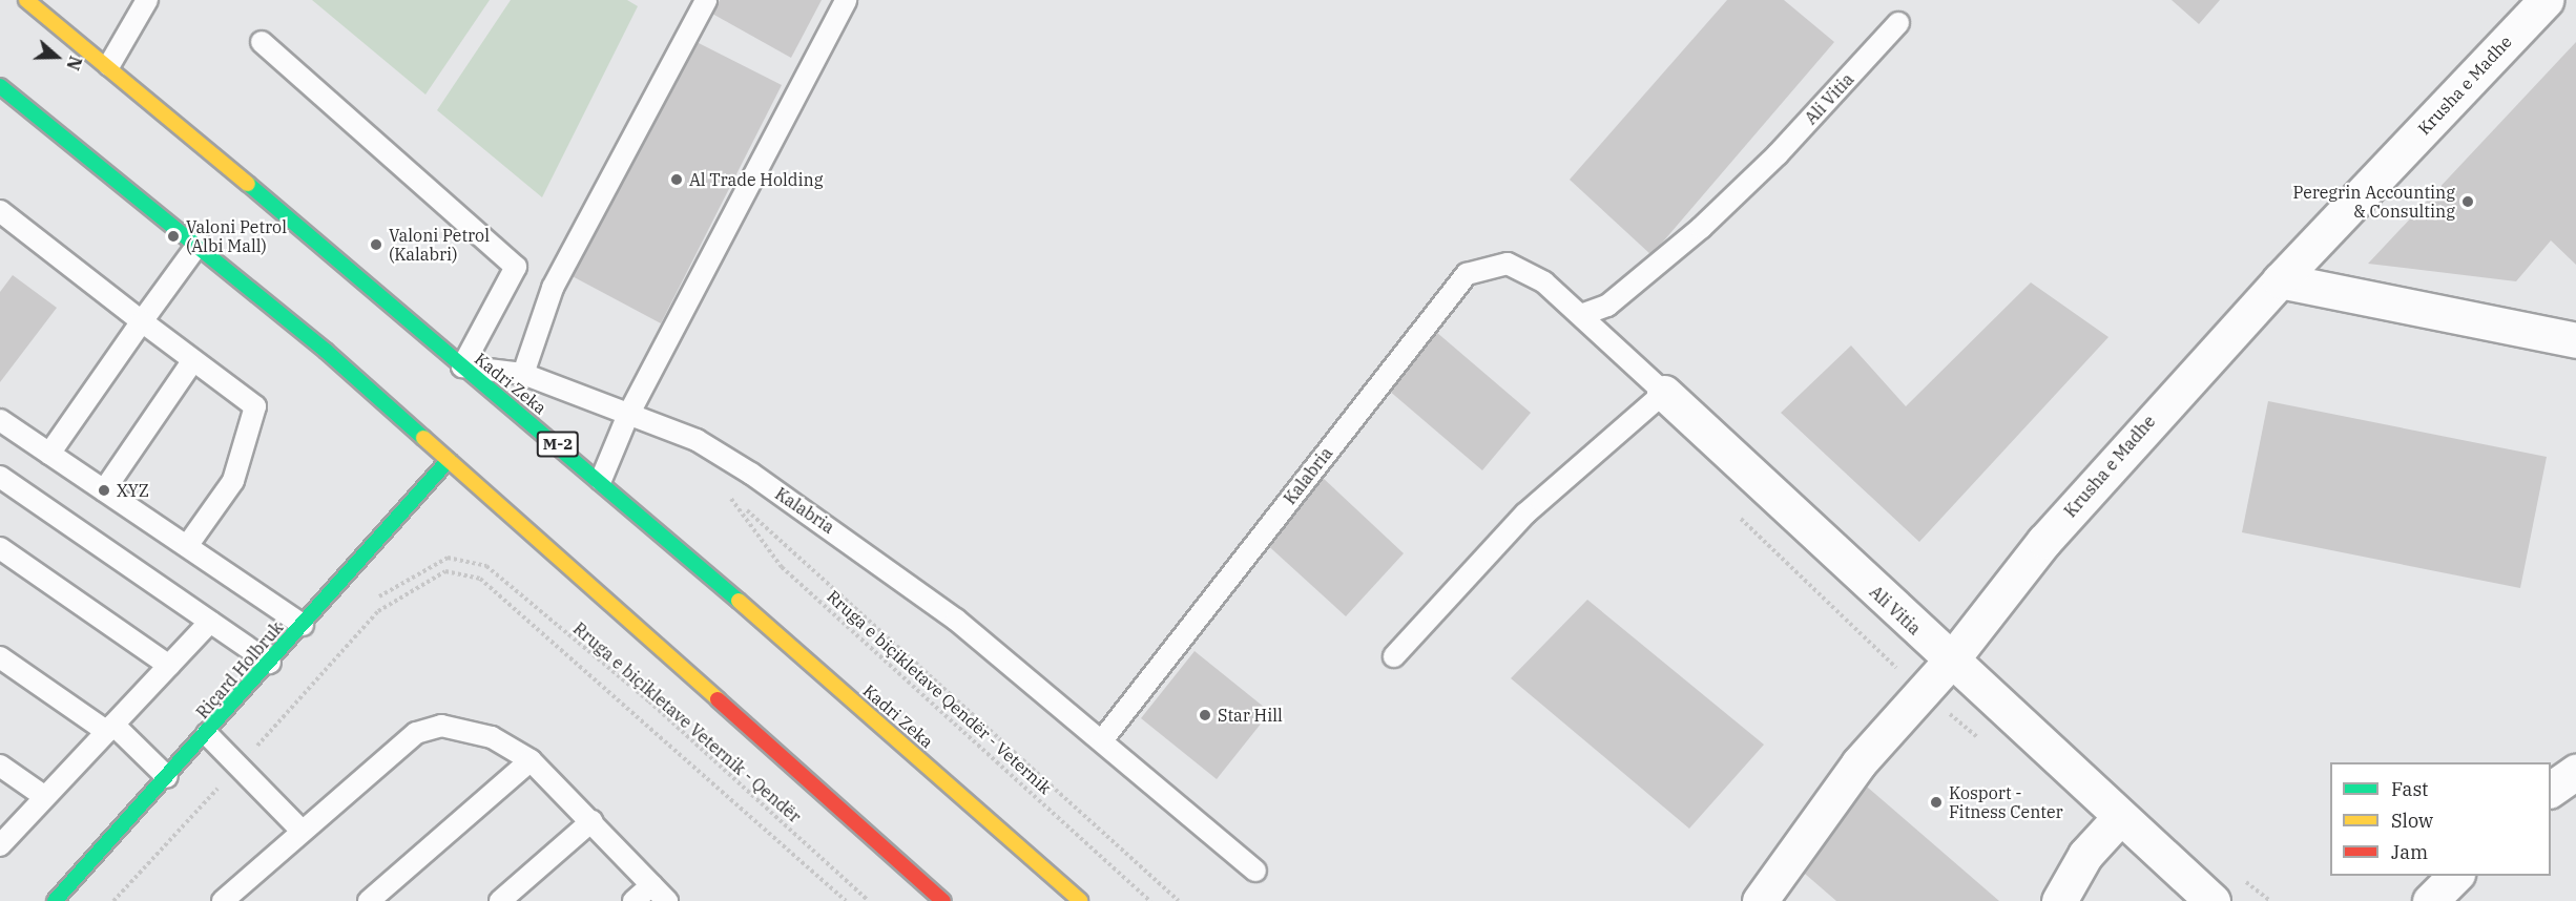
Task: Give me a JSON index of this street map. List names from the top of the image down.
{
  "streets": {
    "main road": ["Kadri Zeka", "M-2", "Riçard Holbruk"],
    "street": ["Krusha e Madhe", "Ali Vitia"],
    "lane": ["Kalabria"],
    "path": ["Rruga e biçikletave Qendër - Veternik", "Rruga e biçikletave Veternik - Qendër"]
  },
  "crossings": [
    ["Krusha e Madhe", "Ali Vitia"],
    ["Ali Vitia", "Kalabria"],
    ["Kadri Zeka", "Kalabria"]
  ],
  "places": [
    "Al Trade Holding",
    "Peregrin Accounting & Consulting",
    "Valoni Petrol (Albi Mall)",
    "Valoni Petrol (Kalabri)",
    "XYZ",
    "Star Hill",
    "Kosport - Fitness Center"
  ],
  "legend": ["Fast", "Slow", "Jam"],
  "north": "right"
}
